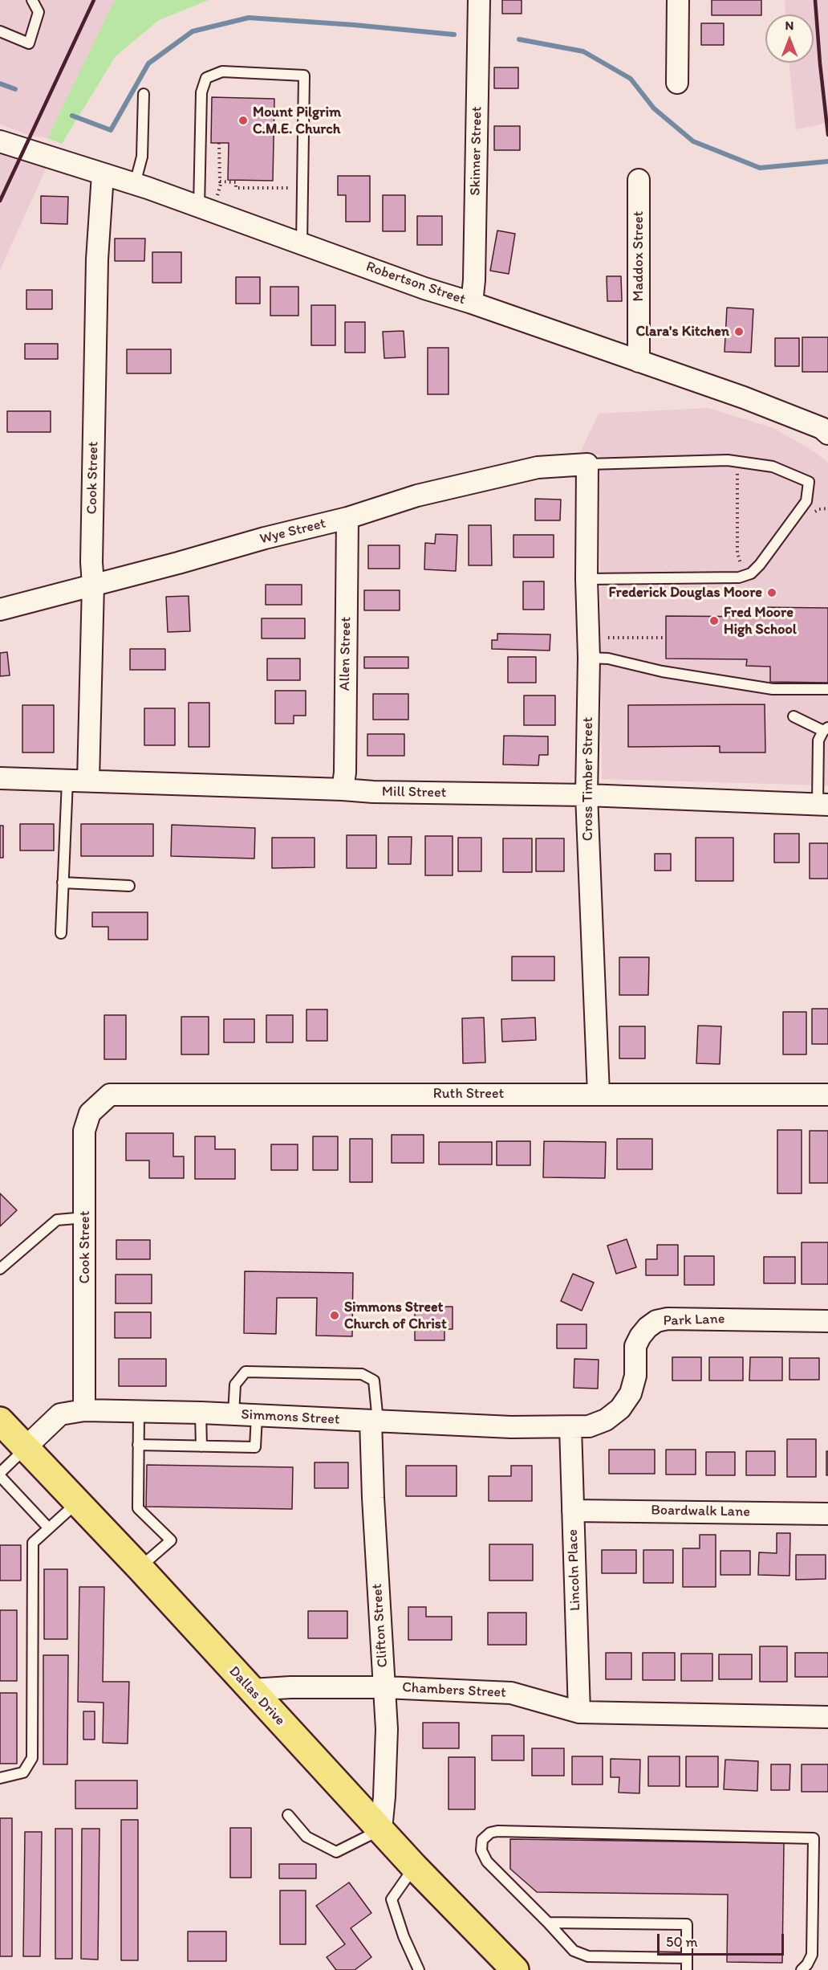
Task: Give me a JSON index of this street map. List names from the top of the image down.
{
  "streets": {
    "main road": ["Dallas Drive"],
    "street": [
      "Skinner Street",
      "Maddox Street",
      "Robertson Street",
      "Cook Street",
      "Wye Street",
      "Allen Street",
      "Cross Timber Street",
      "Mill Street",
      "Ruth Street",
      "Park Lane",
      "Simmons Street",
      "Boardwalk Lane",
      "Lincoln Place",
      "Clifton Street",
      "Chambers Street"
    ]
  },
  "crossings": [
    ["Skinner Street", "Robertson Street"],
    ["Maddox Street", "Robertson Street"],
    ["Robertson Street", "Cook Street"],
    ["Cook Street", "Wye Street"],
    ["Cook Street", "Mill Street"],
    ["Cook Street", "Ruth Street"],
    ["Cook Street", "Simmons Street"],
    ["Wye Street", "Allen Street"],
    ["Wye Street", "Cross Timber Street"],
    ["Allen Street", "Mill Street"],
    ["Cross Timber Street", "Mill Street"],
    ["Cross Timber Street", "Ruth Street"],
    ["Park Lane", "Simmons Street"],
    ["Park Lane", "Lincoln Place"],
    ["Simmons Street", "Lincoln Place"],
    ["Simmons Street", "Clifton Street"],
    ["Simmons Street", "Dallas Drive"],
    ["Boardwalk Lane", "Lincoln Place"],
    ["Lincoln Place", "Chambers Street"],
    ["Clifton Street", "Chambers Street"],
    ["Clifton Street", "Dallas Drive"],
    ["Chambers Street", "Dallas Drive"]
  ],
  "places": [
    "Mount Pilgrim C.M.E. Church",
    "Clara's Kitchen",
    "Frederick Douglas Moore",
    "Fred Moore High School",
    "Simmons Street Church of Christ"
  ],
  "scale_bar": "50 m",
  "north": "top"
}
